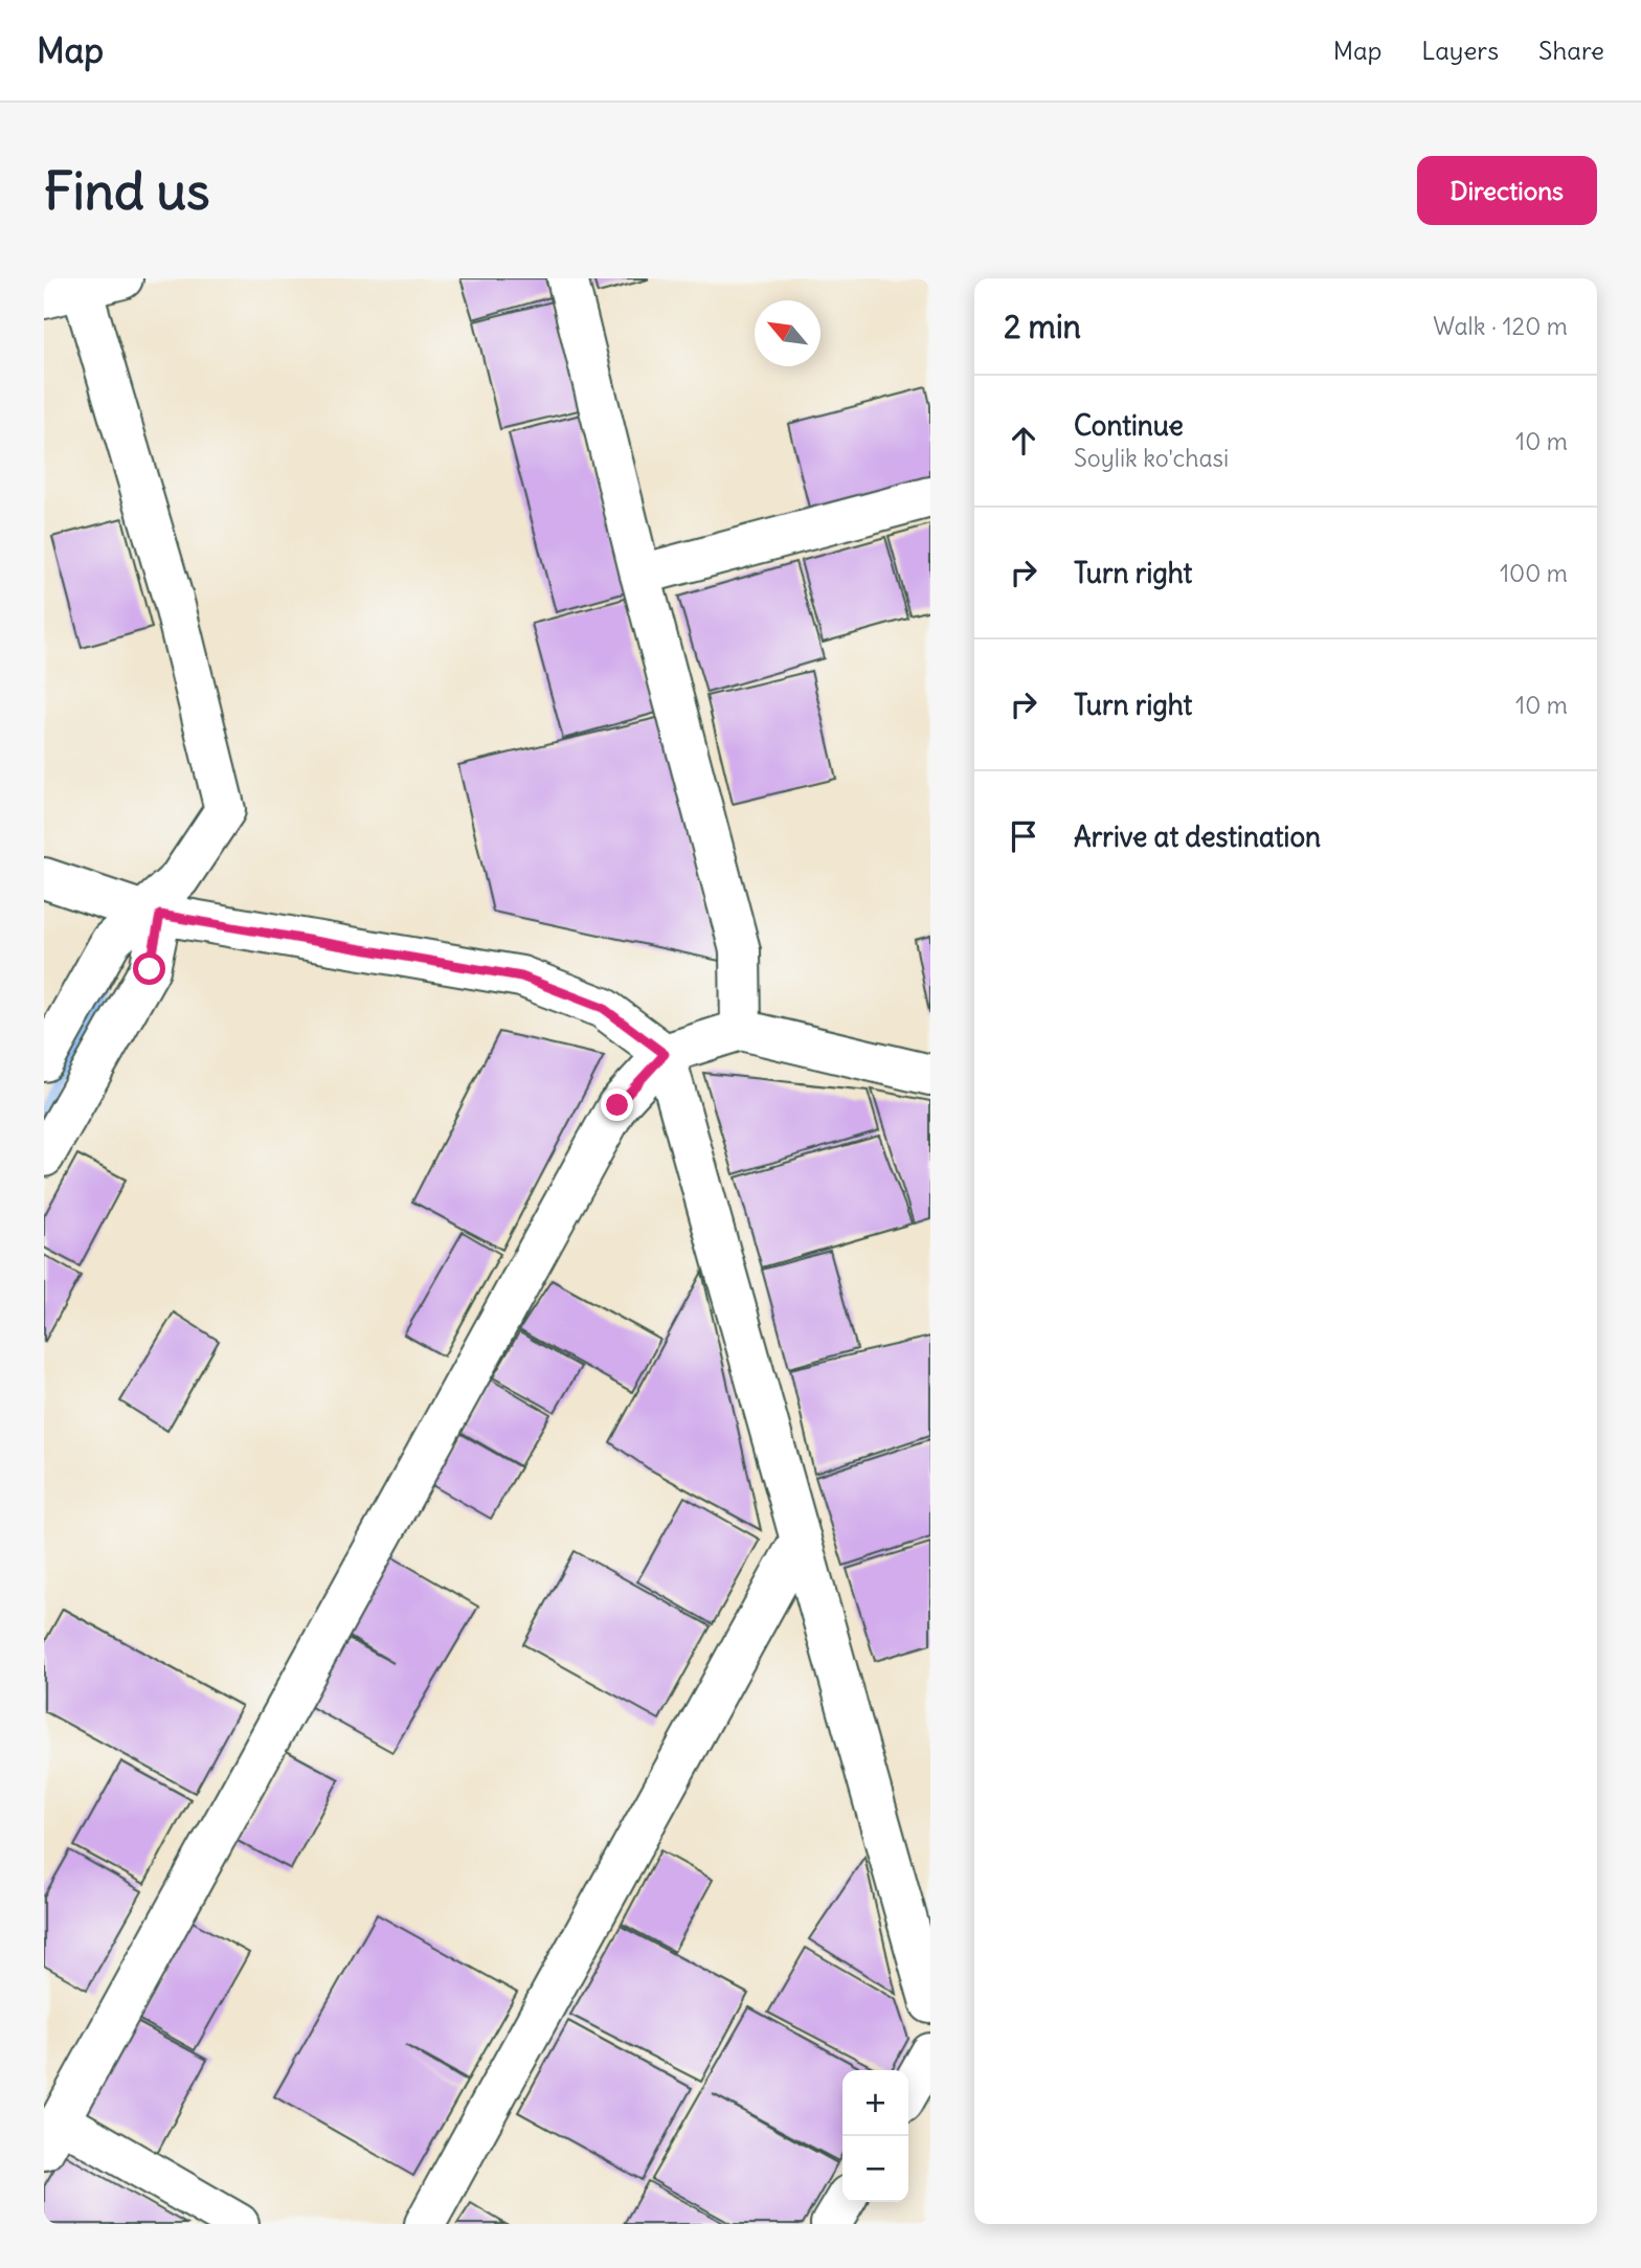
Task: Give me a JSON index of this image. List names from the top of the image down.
{
  "north": "top left",
  "page": {
    "header": "Map",
    "nav": ["Map", "Layers", "Share"],
    "buttons": "Directions",
    "title": "Find us",
    "heading": ["2 min", "Walk · 120 m"],
    "list": [
      ["Continue", "Soylik ko'chasi", "10 m"],
      ["Turn right", "100 m"],
      ["Turn right", "10 m"],
      "Arrive at destination"
    ],
    "map_buttons": ["+", "−"]
  }
}
